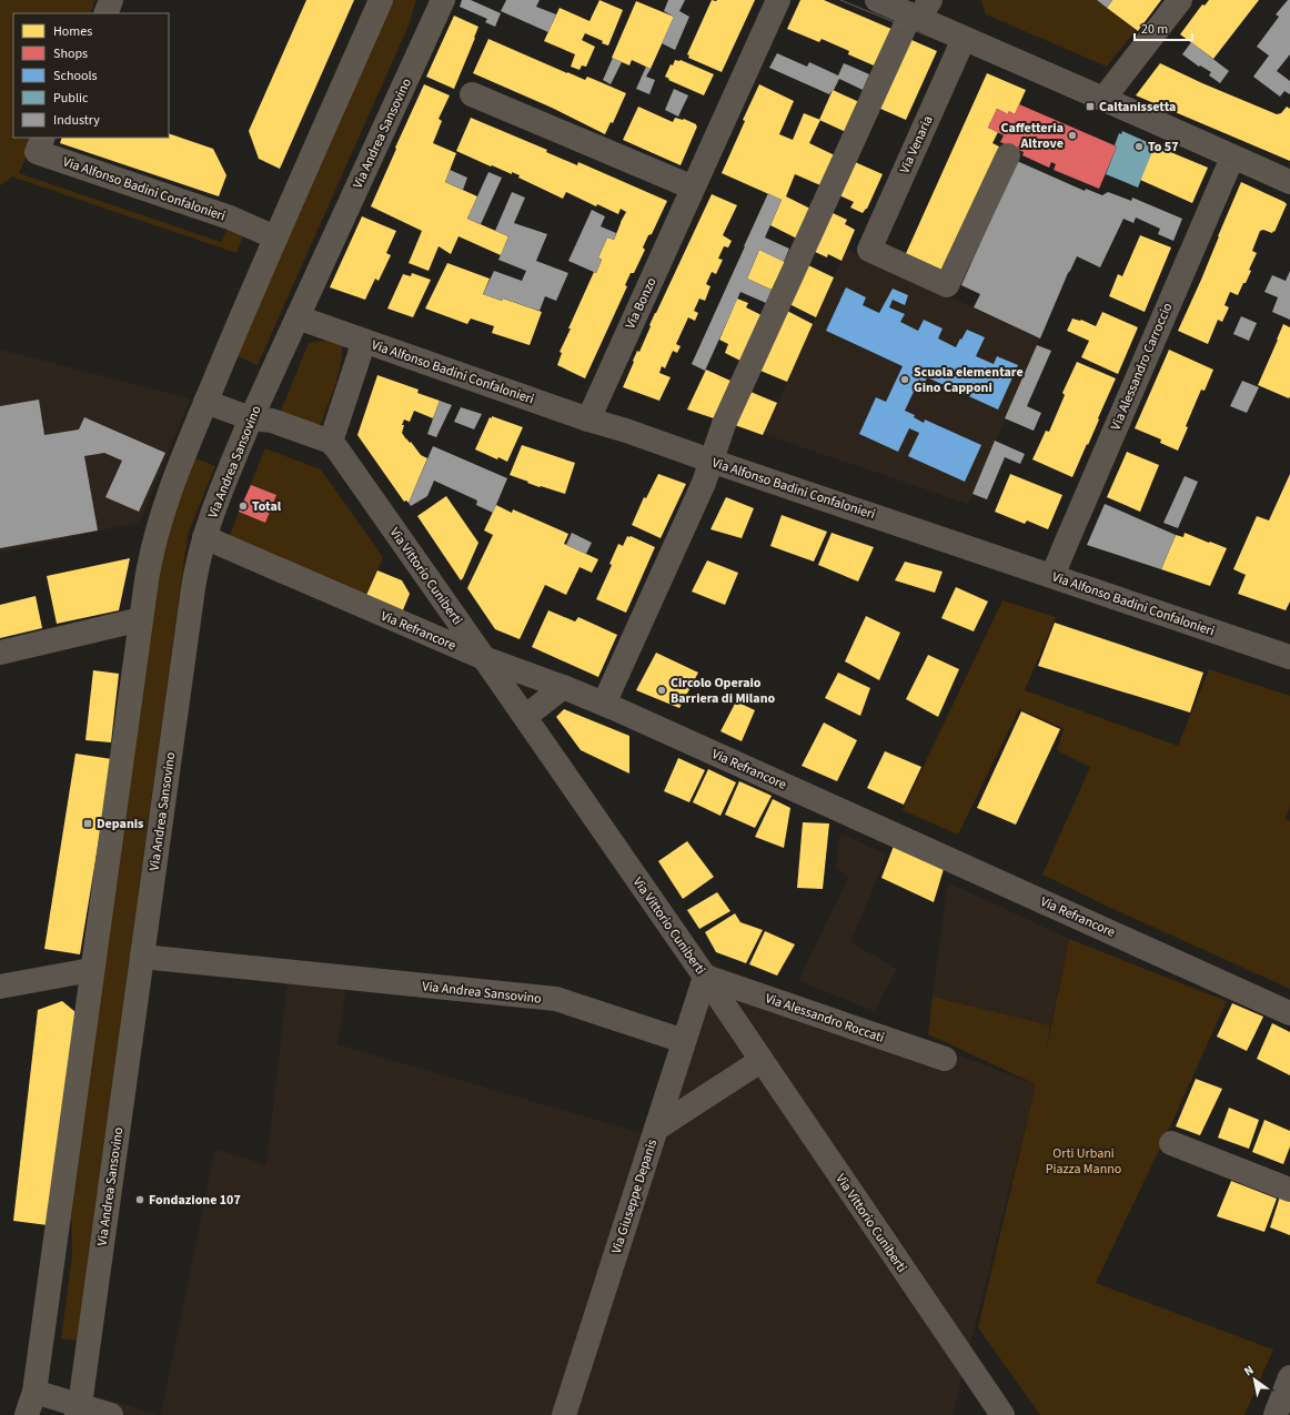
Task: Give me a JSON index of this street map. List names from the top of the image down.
{
  "streets": {
    "main road": ["Via Andrea Sansovino"],
    "street": [
      "Via Venaria",
      "Via Alfonso Badini Confalonieri",
      "Via Bonzo",
      "Via Alessandro Carroccio",
      "Via Vittorio Cuniberti",
      "Via Refrancore",
      "Via Alessandro Roccati",
      "Via Giuseppe Depanis"
    ]
  },
  "crossings": [
    ["Via Andrea Sansovino", "Via Alfonso Badini Confalonieri"],
    ["Via Andrea Sansovino", "Via Refrancore"],
    ["Via Andrea Sansovino", "Via Giuseppe Depanis"],
    ["Via Alfonso Badini Confalonieri", "Via Bonzo"],
    ["Via Alfonso Badini Confalonieri", "Via Alessandro Carroccio"],
    ["Via Vittorio Cuniberti", "Via Refrancore"],
    ["Via Vittorio Cuniberti", "Via Alessandro Roccati"],
    ["Via Vittorio Cuniberti", "Via Giuseppe Depanis"],
    ["Via Alessandro Roccati", "Via Giuseppe Depanis"]
  ],
  "parks": ["Orti Urbani Piazza Manno"],
  "places": {
    "transit": ["Caltanissetta", "Depanis"],
    "other": [
      "Caffetteria Altrove",
      "To 57",
      "Scuola elementare Gino Capponi",
      "Total",
      "Circolo Operaio Barriera di Milano",
      "Fondazione 107"
    ]
  },
  "legend": [
    "Homes",
    "Shops",
    "Schools",
    "Public",
    "Industry"
  ],
  "scale_bar": "20 m",
  "north": "top left"
}
